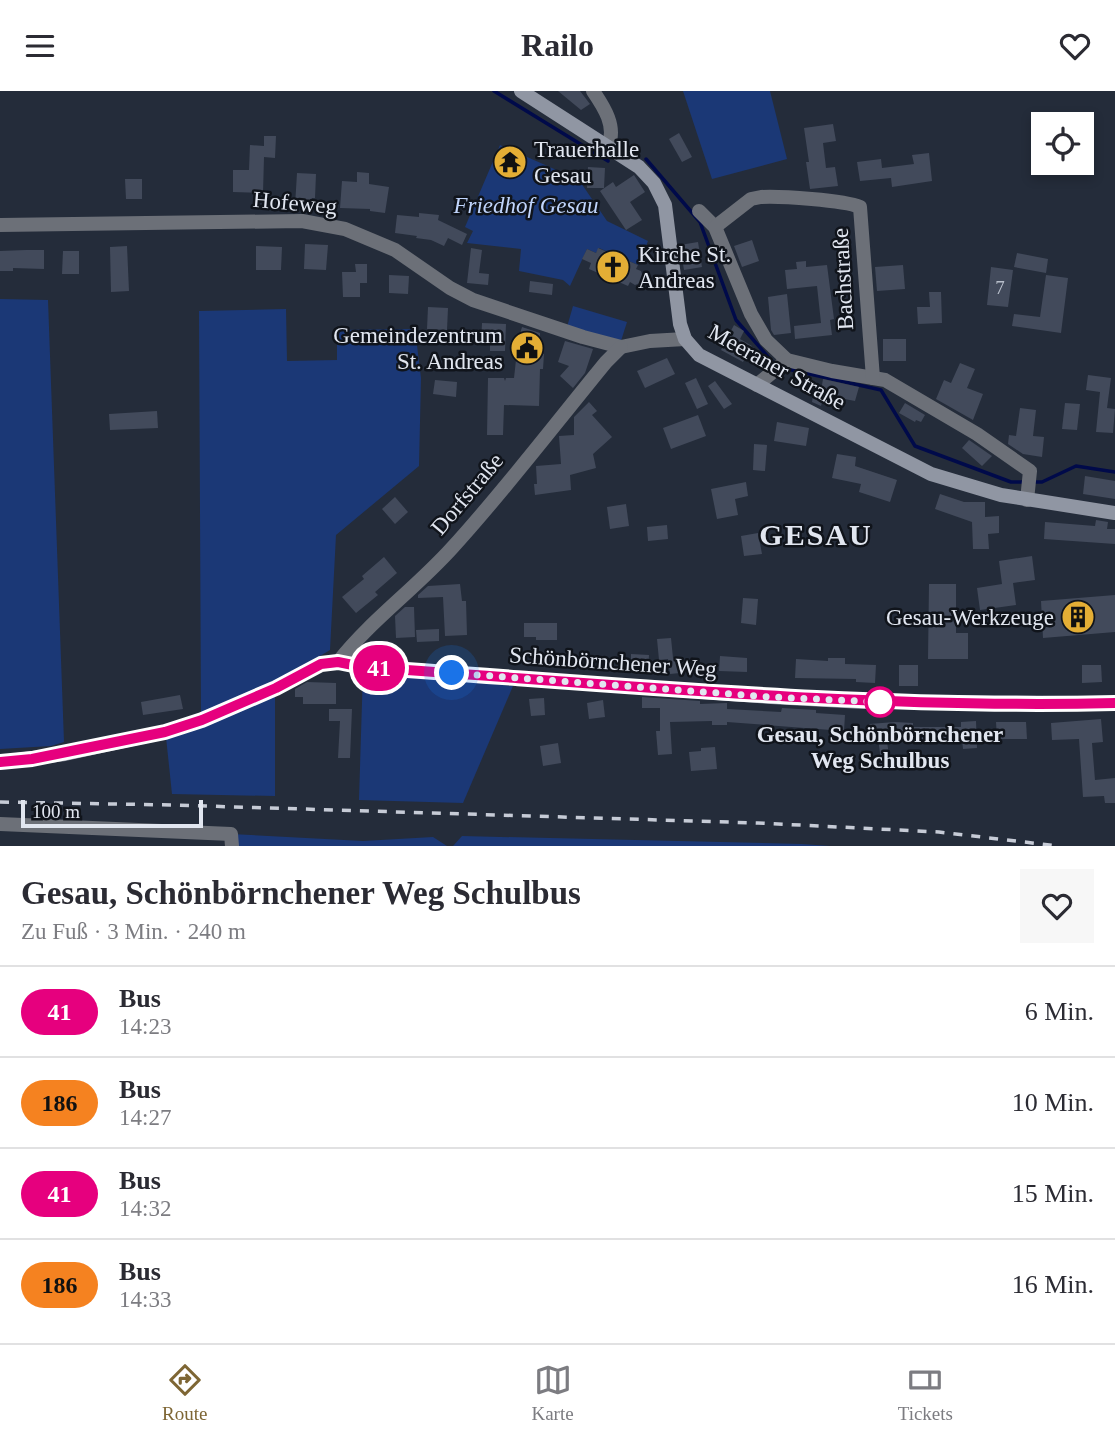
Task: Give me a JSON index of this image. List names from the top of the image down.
{
  "streets": {
    "street": [
      "Hofeweg",
      "Bachstraße",
      "Meeraner Straße",
      "Dorfstraße",
      "Schönbörnchener Weg"
    ]
  },
  "crossings": [
    ["Hofeweg", "Meeraner Straße"],
    ["Hofeweg", "Dorfstraße"],
    ["Dorfstraße", "Schönbörnchener Weg"]
  ],
  "districts": ["GESAU"],
  "parks": ["Friedhof Gesau"],
  "places": {
    "temple": ["Trauerhalle Gesau"],
    "church": ["Kirche St. Andreas"],
    "public building": ["Gemeindezentrum St. Andreas"],
    "building": ["Gesau-Werkzeuge"],
    "other": ["Gesau, Schönbörnchener Weg Schulbus"]
  },
  "lines": ["bus line 41"],
  "house_numbers": ["7"],
  "scale_bar": "100 m",
  "page": {
    "header": "Railo",
    "on_map": "41",
    "scale": "100 m",
    "heading": ["Gesau, Schönbörnchener Weg Schulbus", "Zu Fuß · 3 Min. · 240 m"],
    "list": [
      {
        "mark": "41",
        "name": "Bus",
        "note": "14:23",
        "value": "6 Min."
      },
      {
        "mark": "186",
        "name": "Bus",
        "note": "14:27",
        "value": "10 Min."
      },
      {
        "mark": "41",
        "name": "Bus",
        "note": "14:32",
        "value": "15 Min."
      },
      {
        "mark": "186",
        "name": "Bus",
        "note": "14:33",
        "value": "16 Min."
      }
    ],
    "tabs": ["Route", "Karte", "Tickets"]
  }
}
